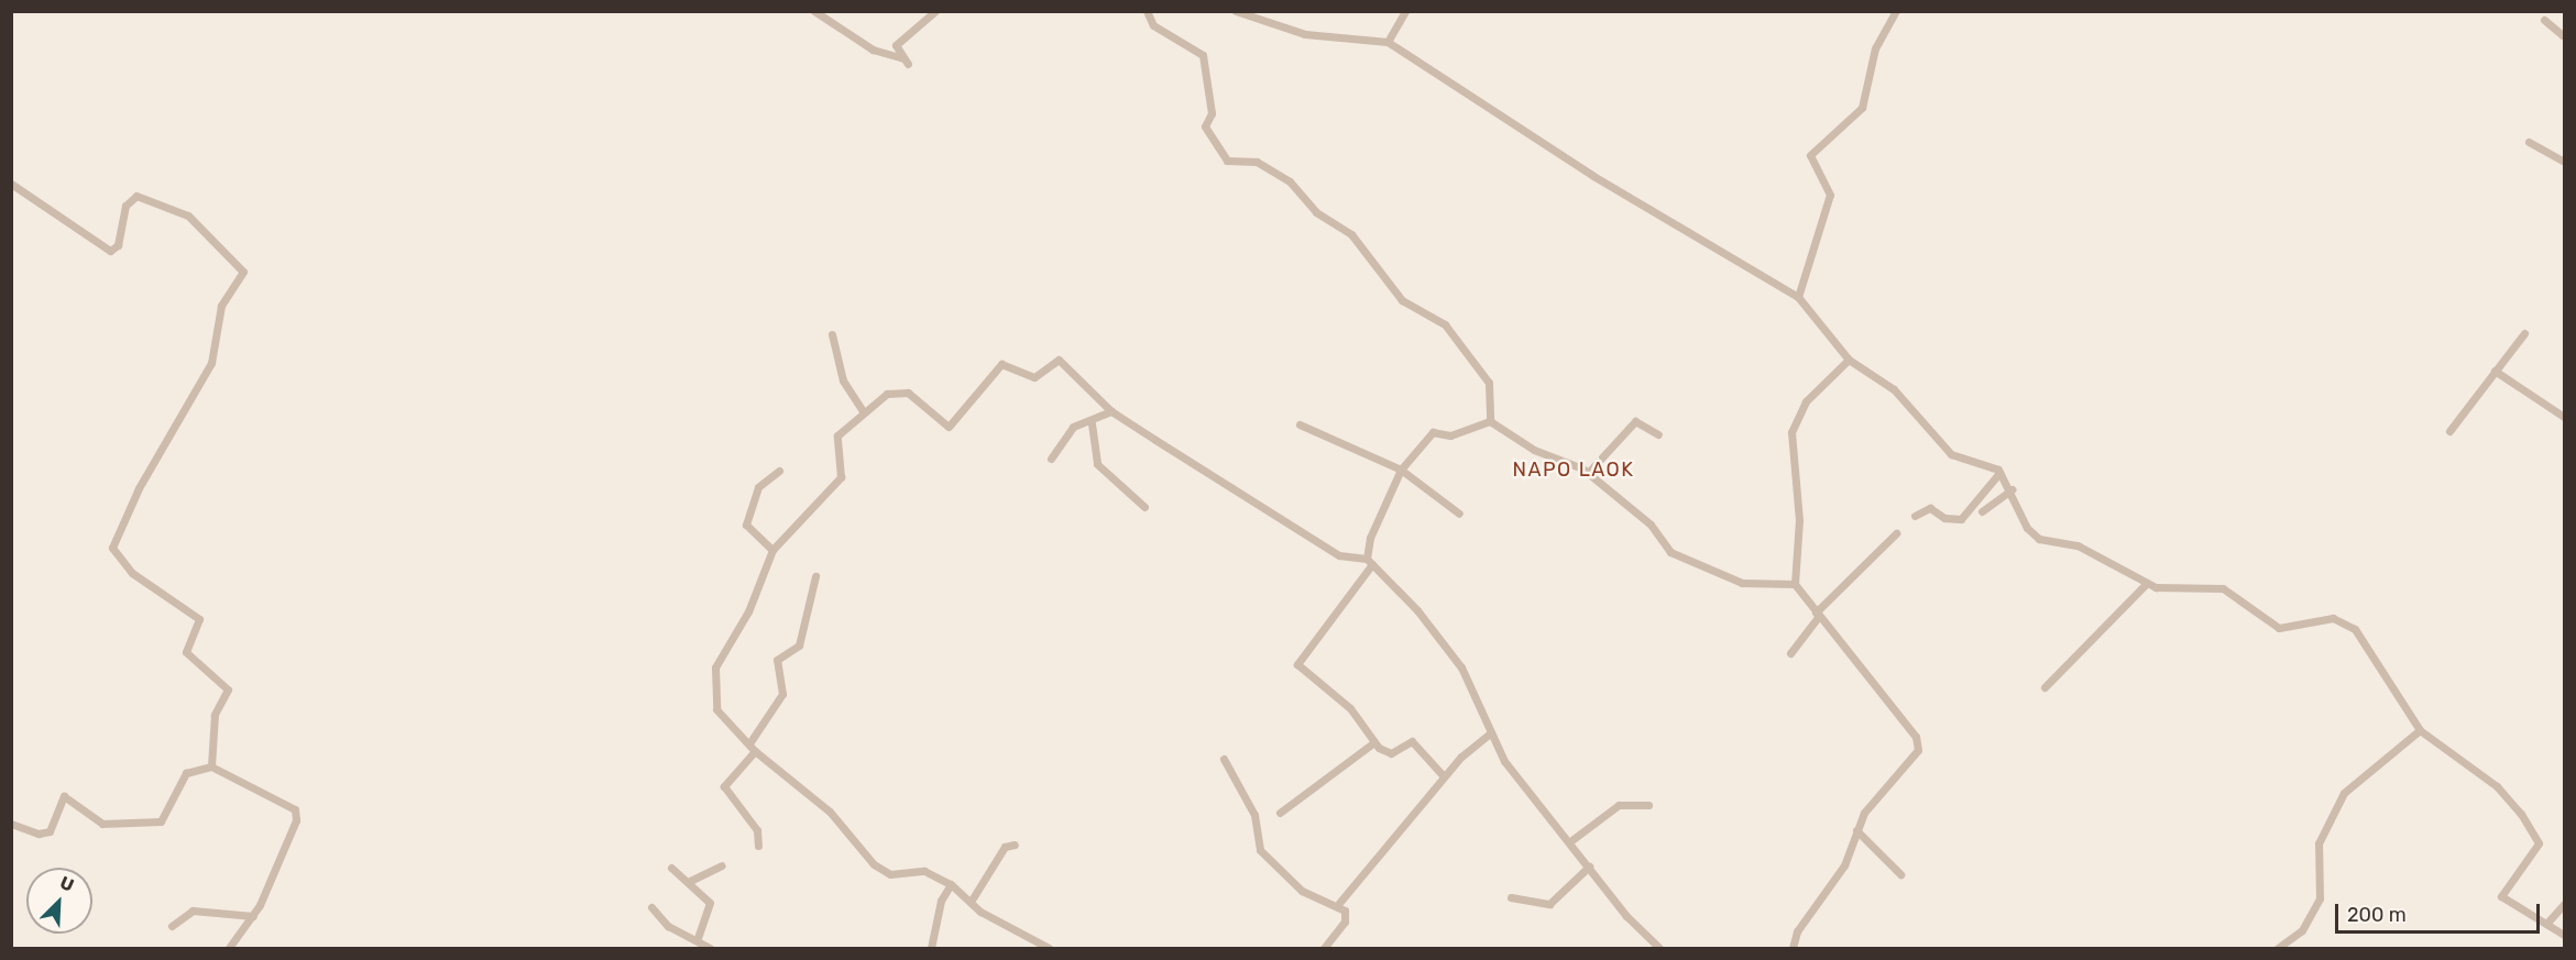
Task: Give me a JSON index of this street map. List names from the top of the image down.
{
  "districts": ["NAPO LAOK"],
  "scale_bar": "200 m",
  "north": "top right"
}
